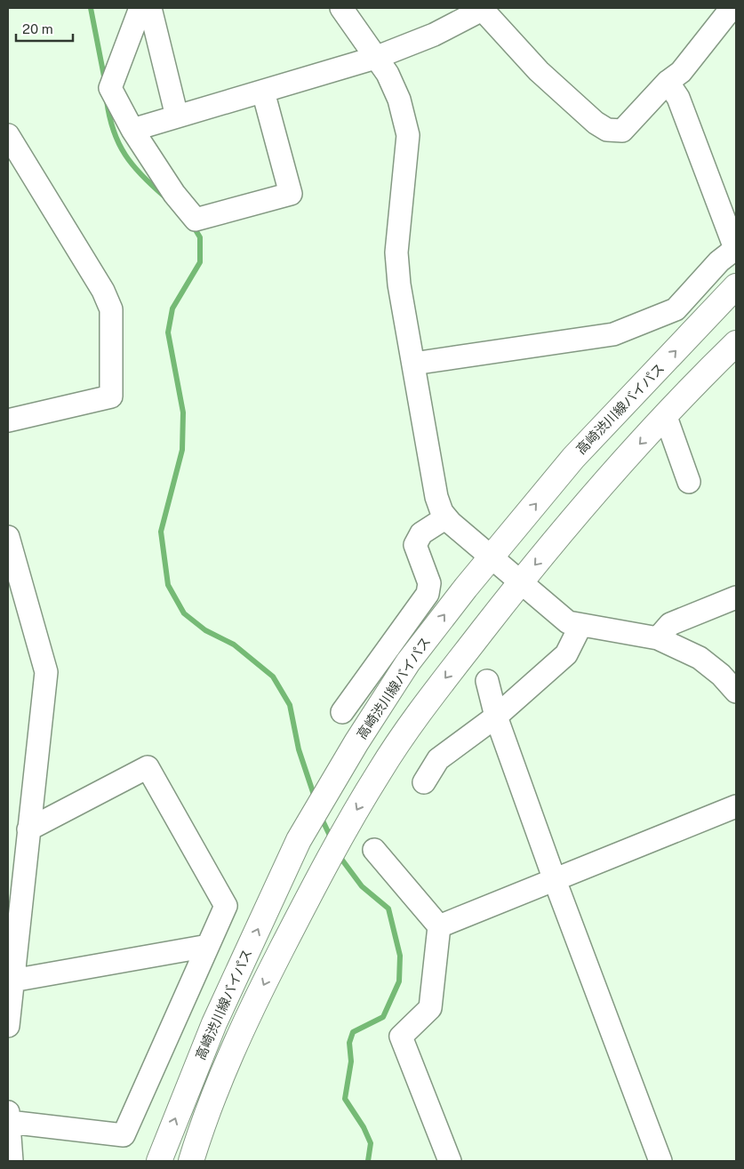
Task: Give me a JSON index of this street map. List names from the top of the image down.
{
  "streets": {
    "main road": ["高崎渋川線バイパス"]
  },
  "scale_bar": "20 m"
}
